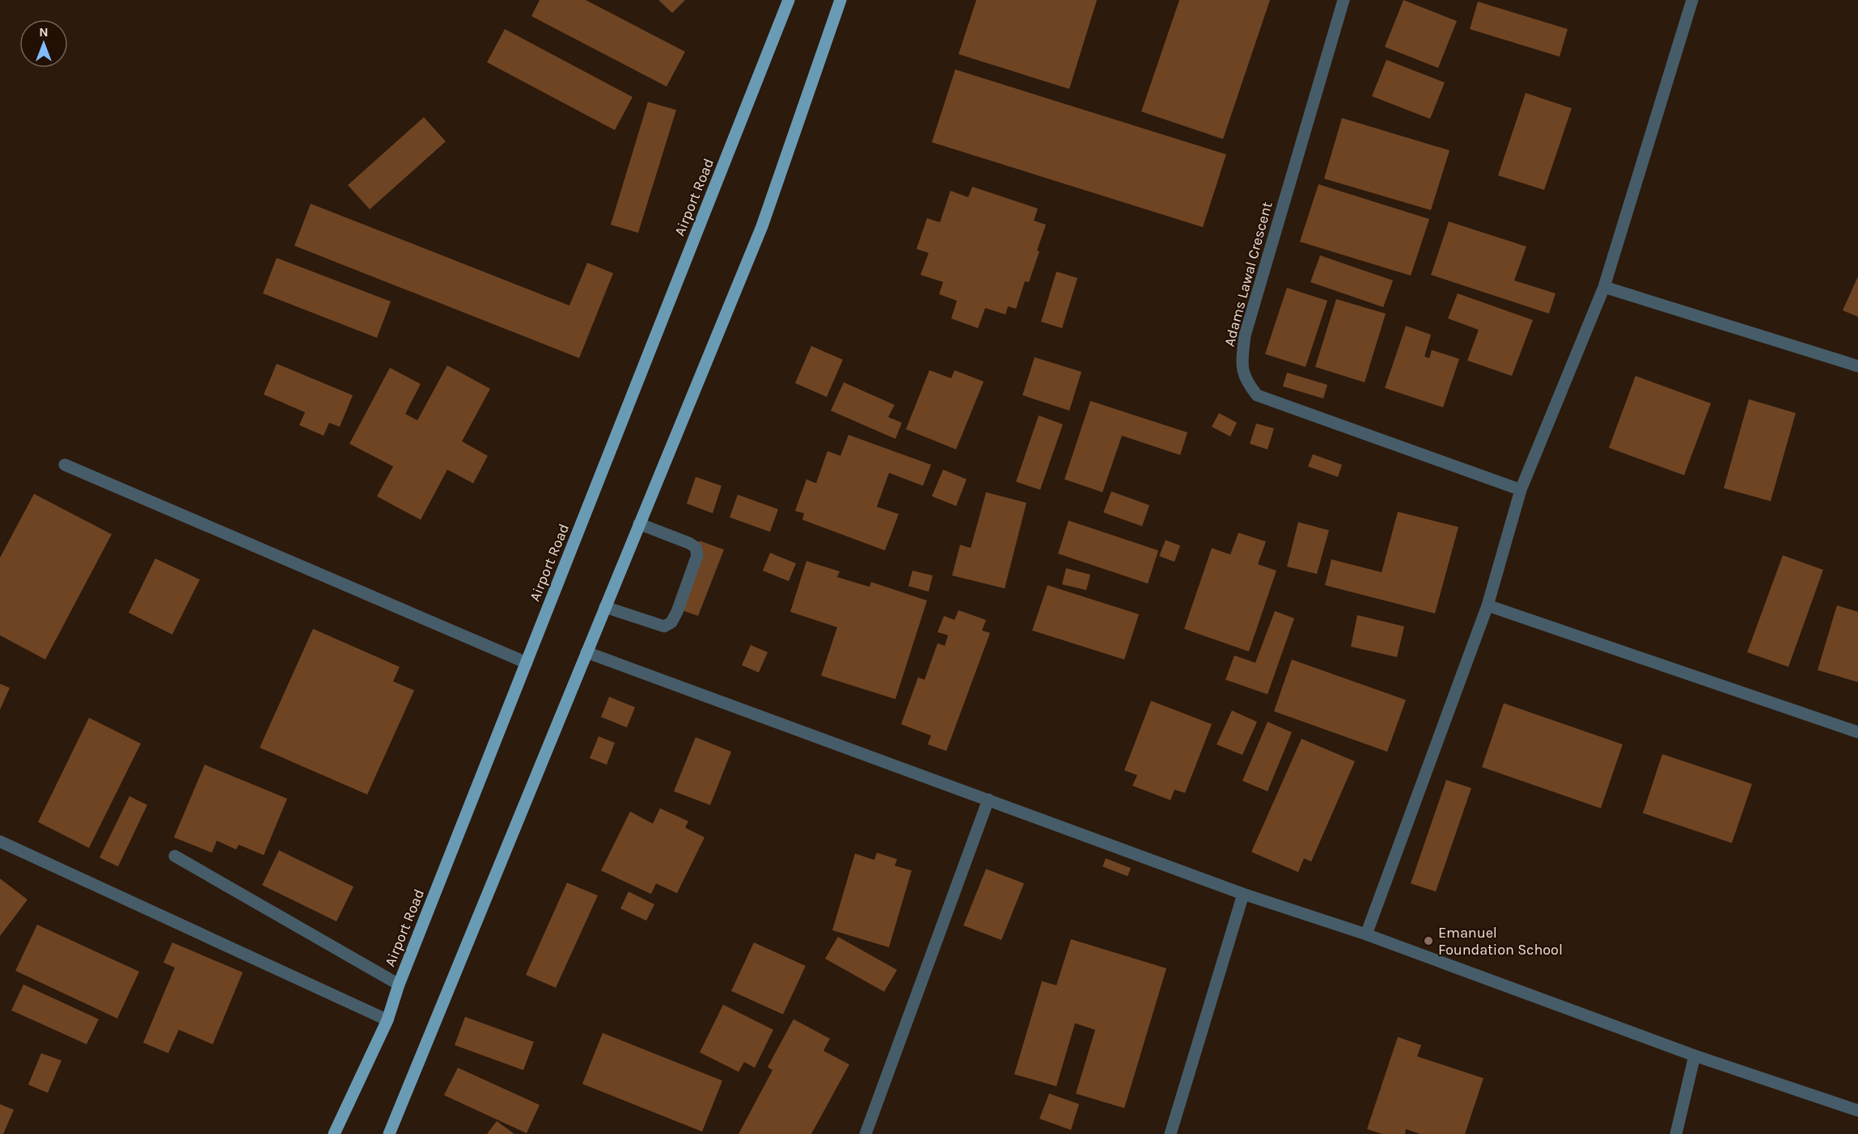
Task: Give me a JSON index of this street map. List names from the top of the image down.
{
  "streets": {
    "main road": ["Airport Road"],
    "street": ["Adams Lawal Crescent"]
  },
  "places": ["Emanuel Foundation School"],
  "north": "top"
}
